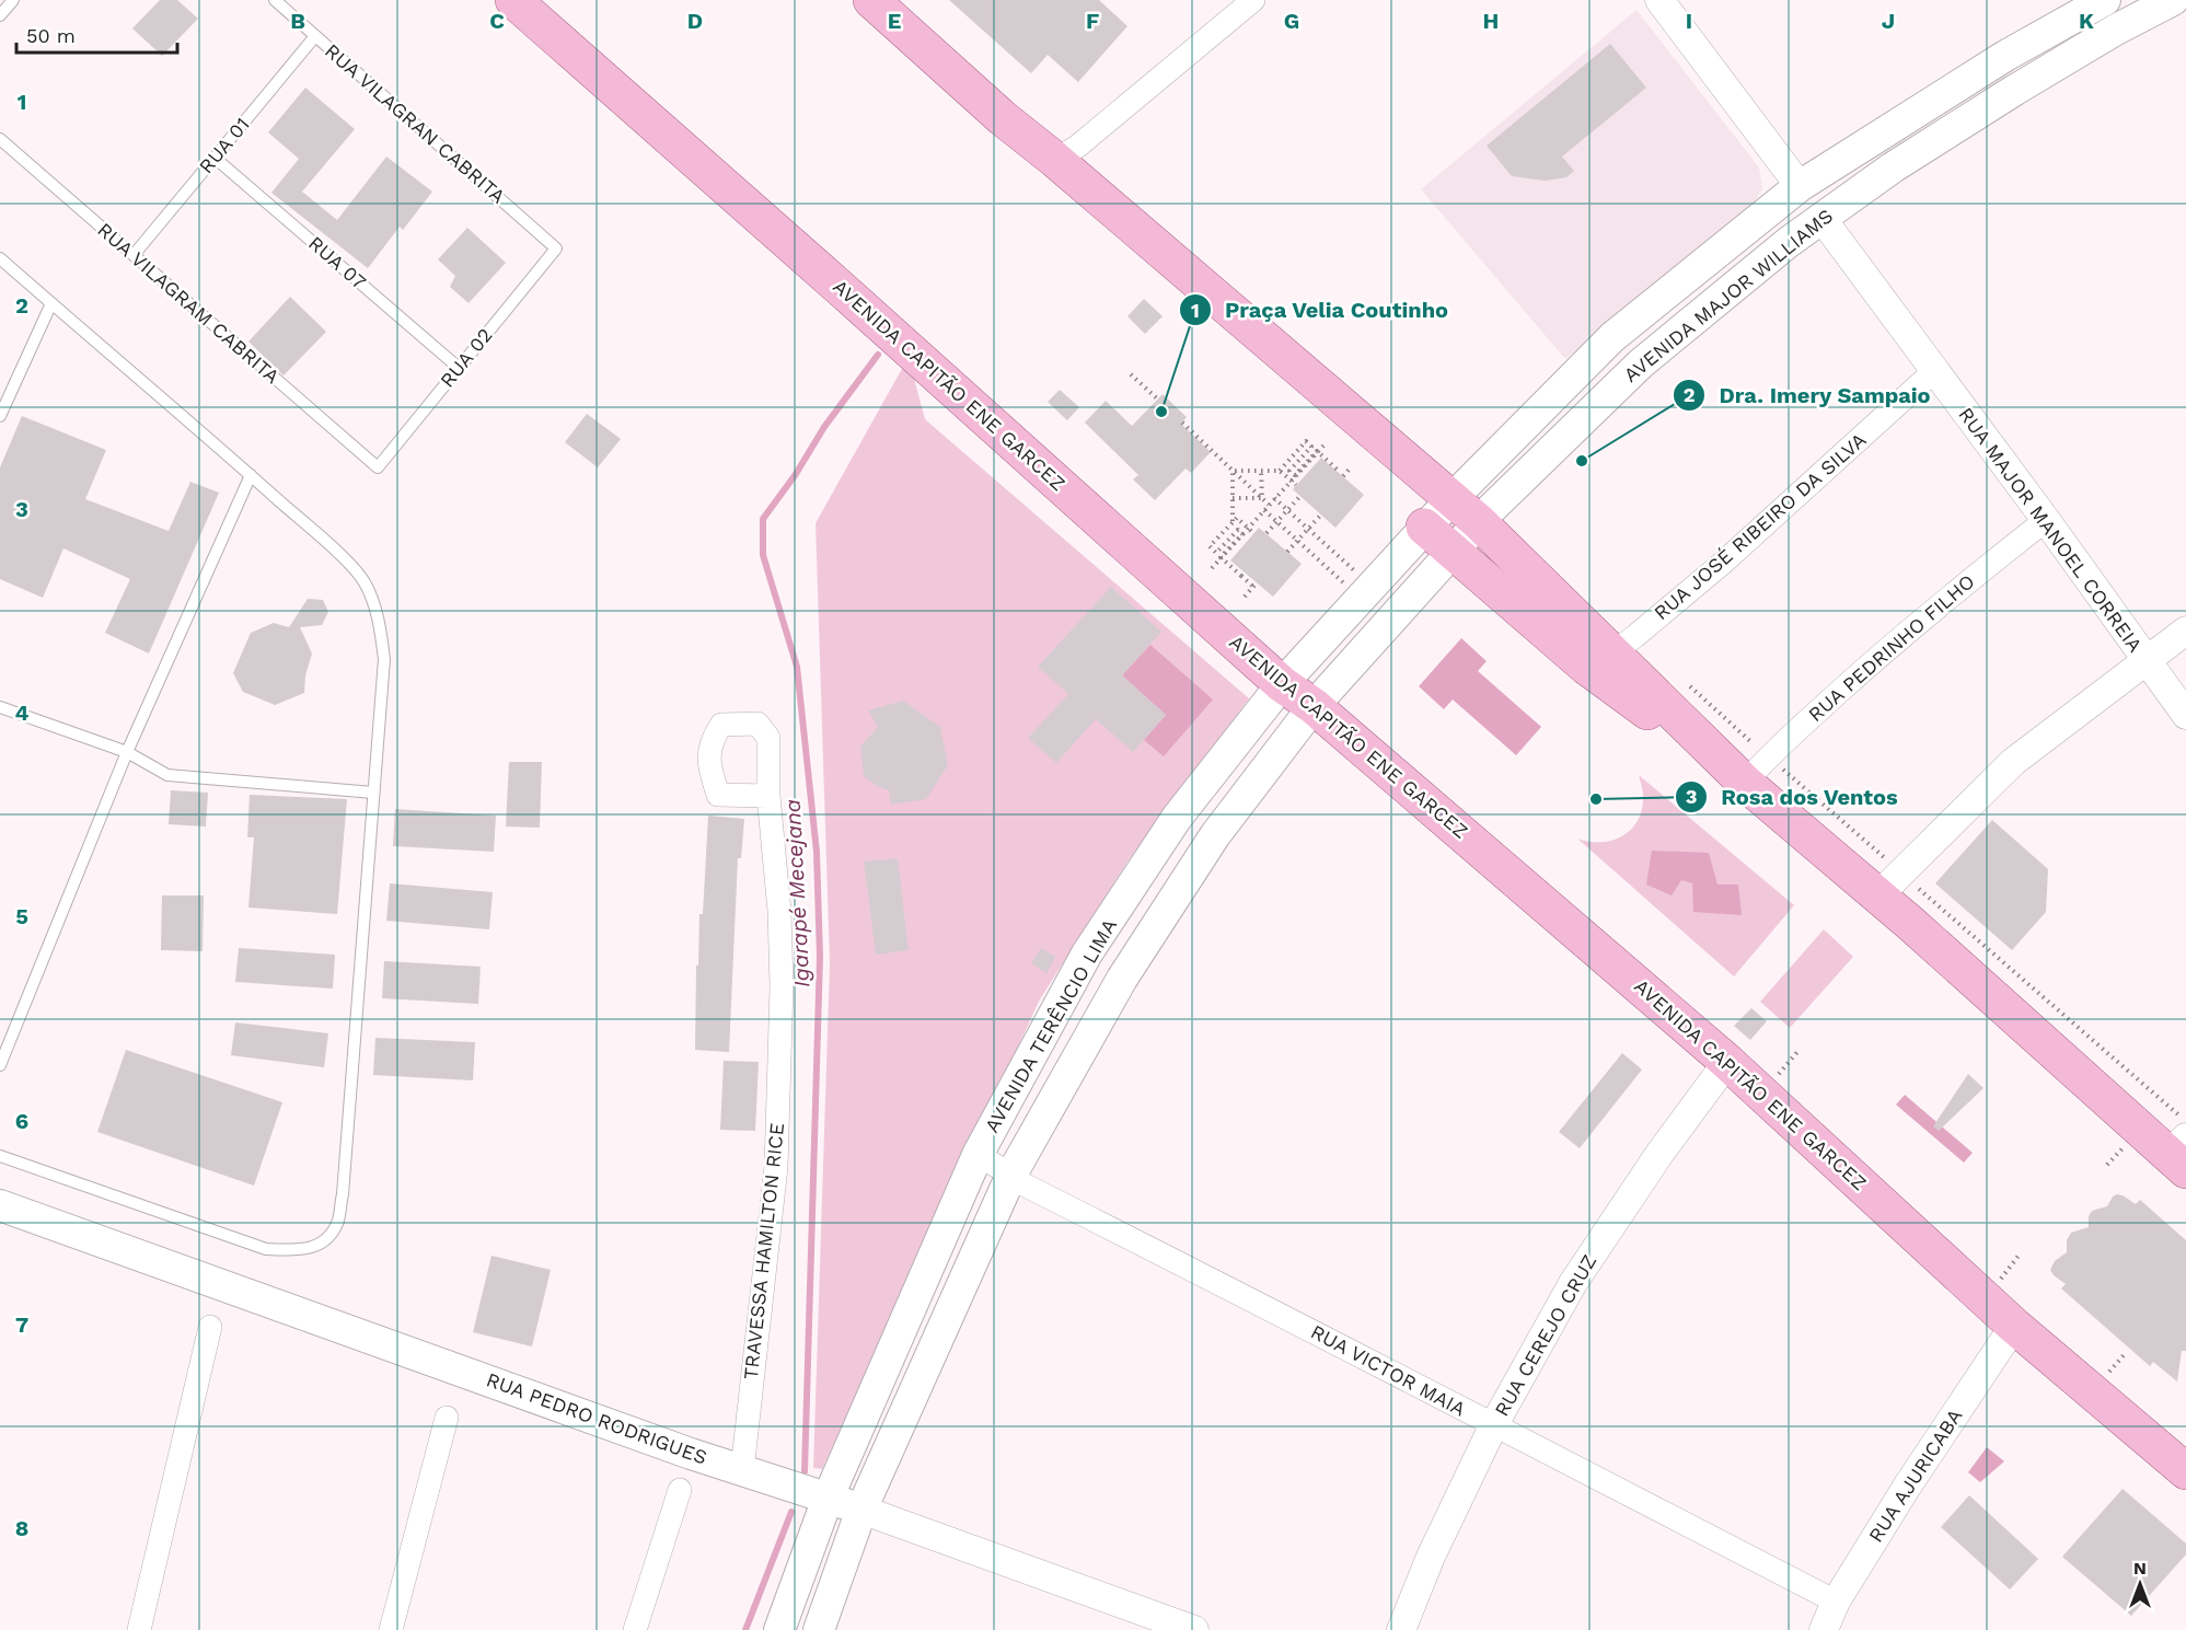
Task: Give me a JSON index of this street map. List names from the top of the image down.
{
  "streets": {
    "main road": [
      "AVENIDA MAJOR WILLIAMS",
      "AVENIDA CAPITÃO ENE GARCEZ",
      "AVENIDA TERÊNCIO LIMA",
      "RUA PEDRO RODRIGUES"
    ],
    "street": [
      "RUA JOSÉ RIBEIRO DA SILVA",
      "RUA MAJOR MANOEL CORREIA",
      "RUA PEDRINHO FILHO",
      "TRAVESSA HAMILTON RICE",
      "RUA CEREJO CRUZ",
      "RUA VICTOR MAIA",
      "RUA AJURICABA"
    ],
    "lane": [
      "RUA VILAGRAN CABRITA",
      "RUA 01",
      "RUA 07",
      "RUA VILAGRAM CABRITA",
      "RUA 02"
    ]
  },
  "crossings": [
    ["RUA VILAGRAN CABRITA", "RUA 01"],
    ["RUA VILAGRAN CABRITA", "RUA 02"],
    ["RUA 01", "RUA 07"],
    ["RUA 01", "RUA VILAGRAM CABRITA"],
    ["RUA 07", "RUA 02"],
    ["AVENIDA MAJOR WILLIAMS", "RUA MAJOR MANOEL CORREIA"],
    ["AVENIDA MAJOR WILLIAMS", "AVENIDA TERÊNCIO LIMA"],
    ["RUA VILAGRAM CABRITA", "RUA 02"],
    ["AVENIDA CAPITÃO ENE GARCEZ", "AVENIDA TERÊNCIO LIMA"],
    ["AVENIDA CAPITÃO ENE GARCEZ", "RUA CEREJO CRUZ"],
    ["AVENIDA CAPITÃO ENE GARCEZ", "RUA AJURICABA"],
    ["RUA JOSÉ RIBEIRO DA SILVA", "RUA MAJOR MANOEL CORREIA"],
    ["RUA MAJOR MANOEL CORREIA", "RUA PEDRINHO FILHO"],
    ["AVENIDA TERÊNCIO LIMA", "RUA VICTOR MAIA"],
    ["AVENIDA TERÊNCIO LIMA", "RUA PEDRO RODRIGUES"],
    ["TRAVESSA HAMILTON RICE", "RUA PEDRO RODRIGUES"],
    ["RUA CEREJO CRUZ", "RUA VICTOR MAIA"],
    ["RUA VICTOR MAIA", "RUA AJURICABA"]
  ],
  "water": ["Igarapé Mecejana"],
  "places": ["Praça Velia Coutinho", "Dra. Imery Sampaio", "Rosa dos Ventos"],
  "scale_bar": "50 m",
  "north": "top",
  "grid": {
    "columns": [
      "B",
      "C",
      "D",
      "E",
      "F",
      "G",
      "H",
      "I",
      "J",
      "K"
    ],
    "rows": [
      "1",
      "2",
      "3",
      "4",
      "5",
      "6",
      "7",
      "8"
    ]
  }
}
